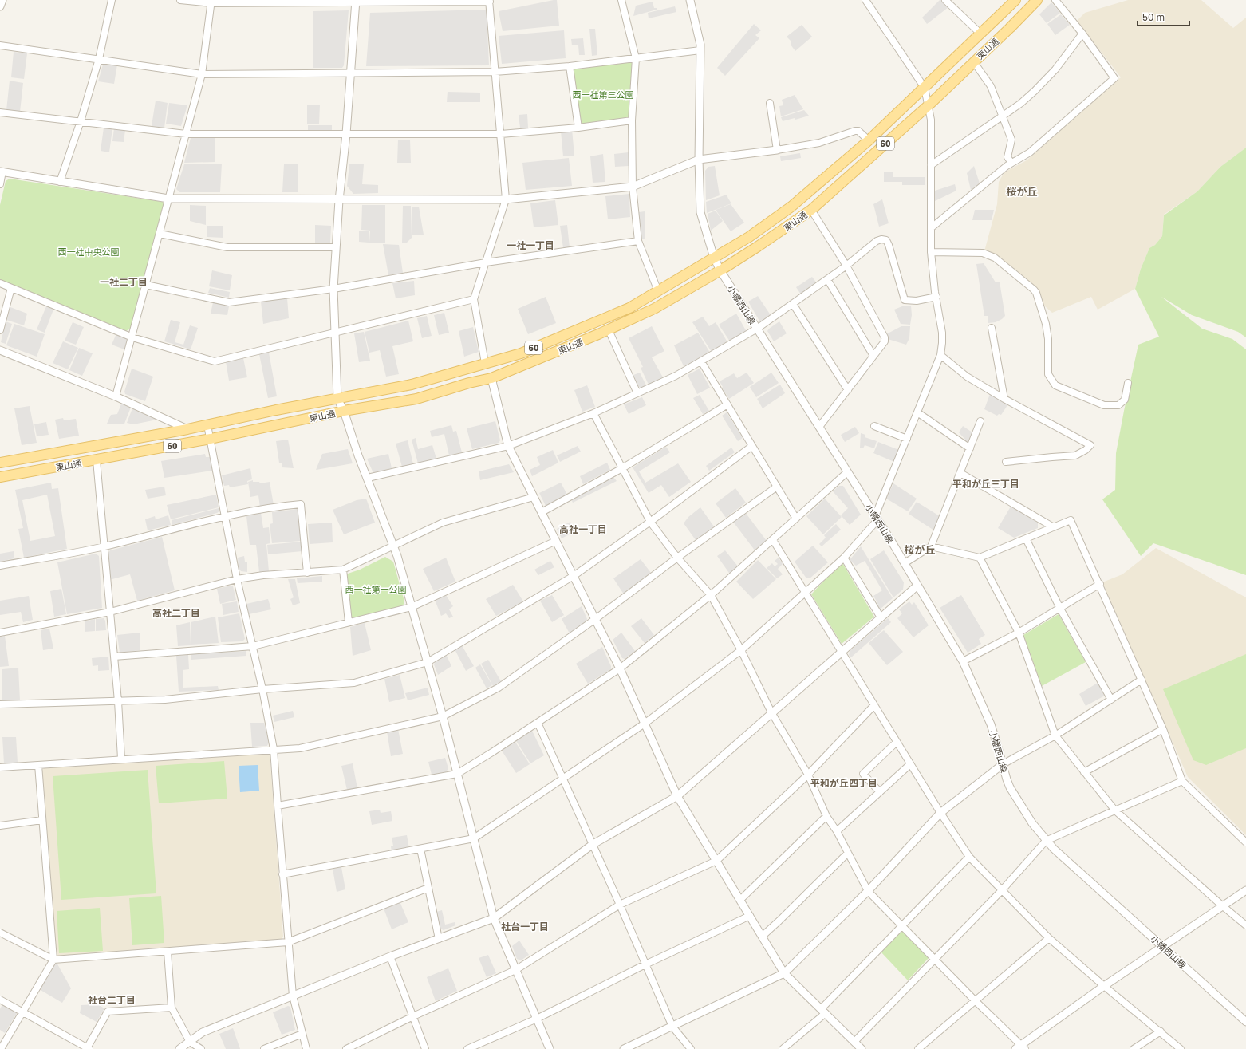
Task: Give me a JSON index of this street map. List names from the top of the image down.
{
  "streets": {
    "main road": ["東山通", "60"],
    "street": ["小幡西山線"]
  },
  "crossings": [
    ["東山通", "小幡西山線"]
  ],
  "districts": [
    "桜が丘",
    "一社一丁目",
    "一社二丁目",
    "平和が丘三丁目",
    "高社一丁目",
    "桜が丘",
    "高社二丁目",
    "平和が丘四丁目",
    "社台一丁目",
    "社台二丁目"
  ],
  "parks": ["西一社第三公園", "西一社中央公園", "西一社第一公園"],
  "scale_bar": "50 m"
}
